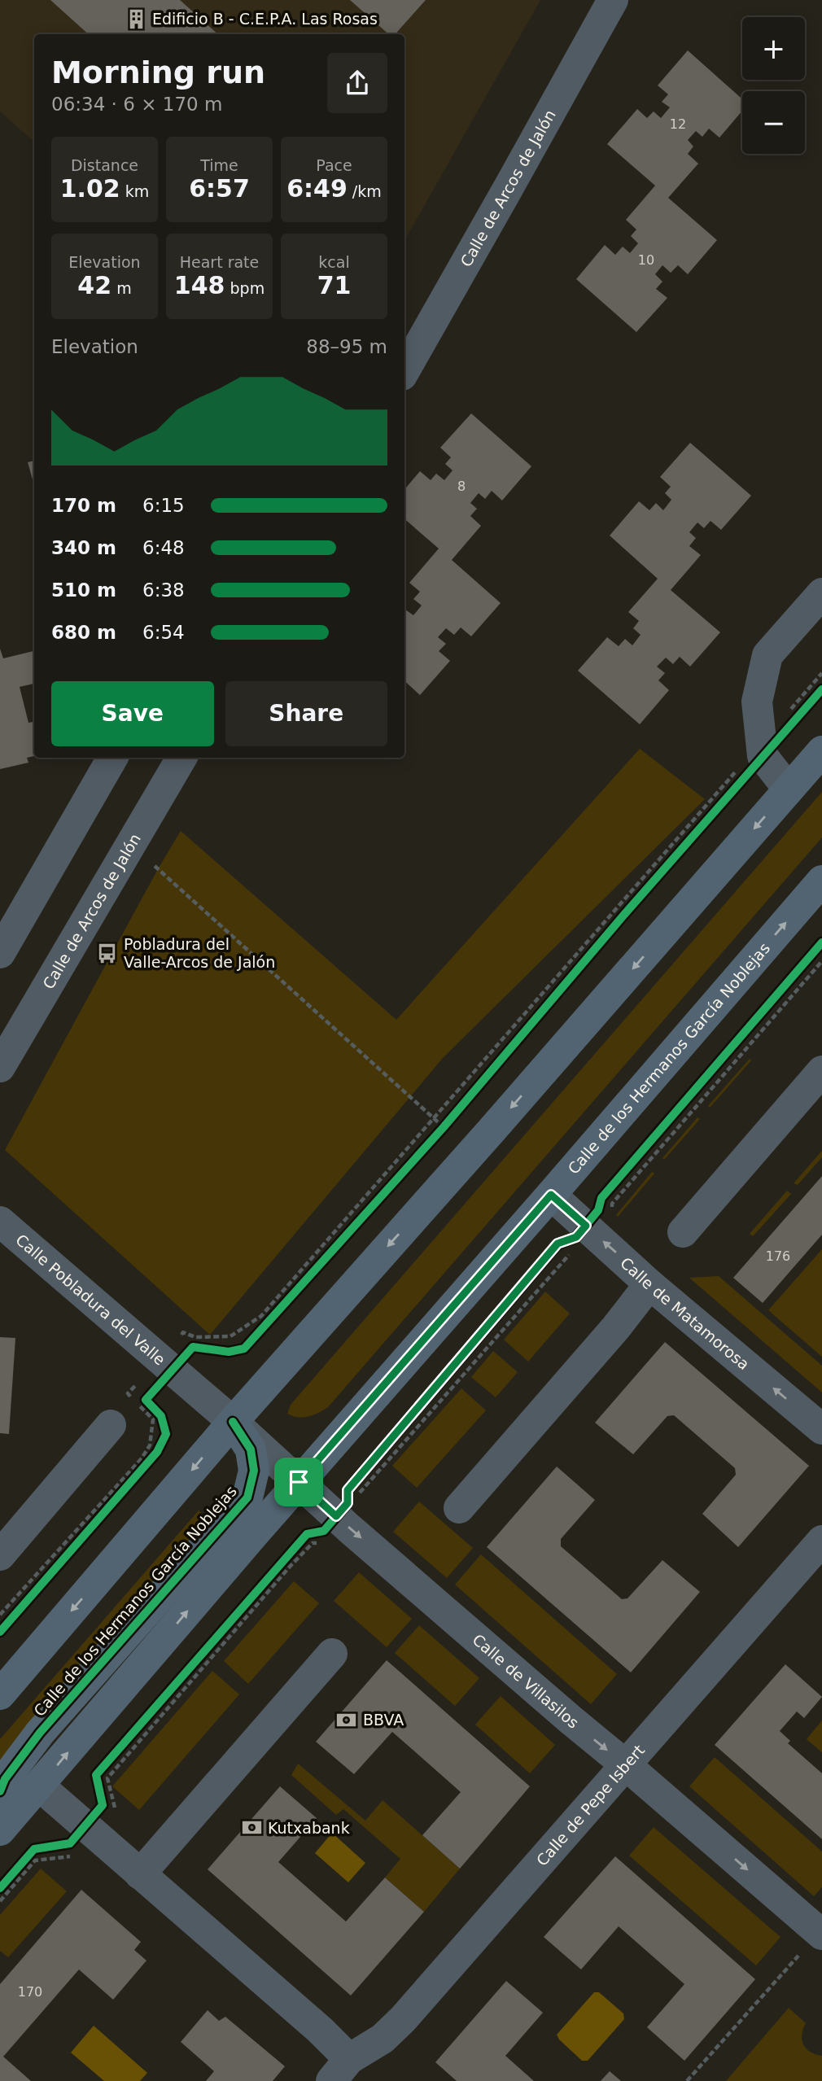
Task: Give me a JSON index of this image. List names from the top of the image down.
{
  "streets": {
    "main road": ["Calle de los Hermanos García Noblejas"],
    "street": [
      "Calle de Arcos de Jalón",
      "Calle Pobladura del Valle",
      "Calle de Matamorosa",
      "Calle de Villasilos",
      "Calle de Pepe Isbert"
    ]
  },
  "crossings": [
    ["Calle de los Hermanos García Noblejas", "Calle Pobladura del Valle"],
    ["Calle de los Hermanos García Noblejas", "Calle de Matamorosa"],
    ["Calle de los Hermanos García Noblejas", "Calle de Villasilos"],
    ["Calle de los Hermanos García Noblejas", "Calle de Pepe Isbert"],
    ["Calle Pobladura del Valle", "Calle de Villasilos"],
    ["Calle de Villasilos", "Calle de Pepe Isbert"]
  ],
  "one_way": ["Calle de Matamorosa", "Calle de Villasilos"],
  "places": {
    "building": ["Edificio B - C.E.P.A. Las Rosas"],
    "bus stop": ["Pobladura del Valle-Arcos de Jalón"],
    "bank": ["BBVA", "Kutxabank"]
  },
  "house_numbers": [
    "12",
    "10",
    "8",
    "176",
    "170"
  ],
  "page": {
    "map_buttons": ["+", "−"],
    "heading": ["Morning run", "06:34 · 6 × 170 m"],
    "stats": [
      ["Distance", "1.02 km"],
      ["Time", "6:57"],
      ["Pace", "6:49 /km"],
      ["Elevation", "42 m"],
      ["Heart rate", "148 bpm"],
      ["kcal", "71"]
    ],
    "chart": ["Elevation", "88–95 m"],
    "list": [
      {
        "name": "170 m",
        "note": "6:15"
      },
      {
        "name": "340 m",
        "note": "6:48"
      },
      {
        "name": "510 m",
        "note": "6:38"
      },
      {
        "name": "680 m",
        "note": "6:54"
      }
    ],
    "buttons": ["Save", "Share"]
  }
}
